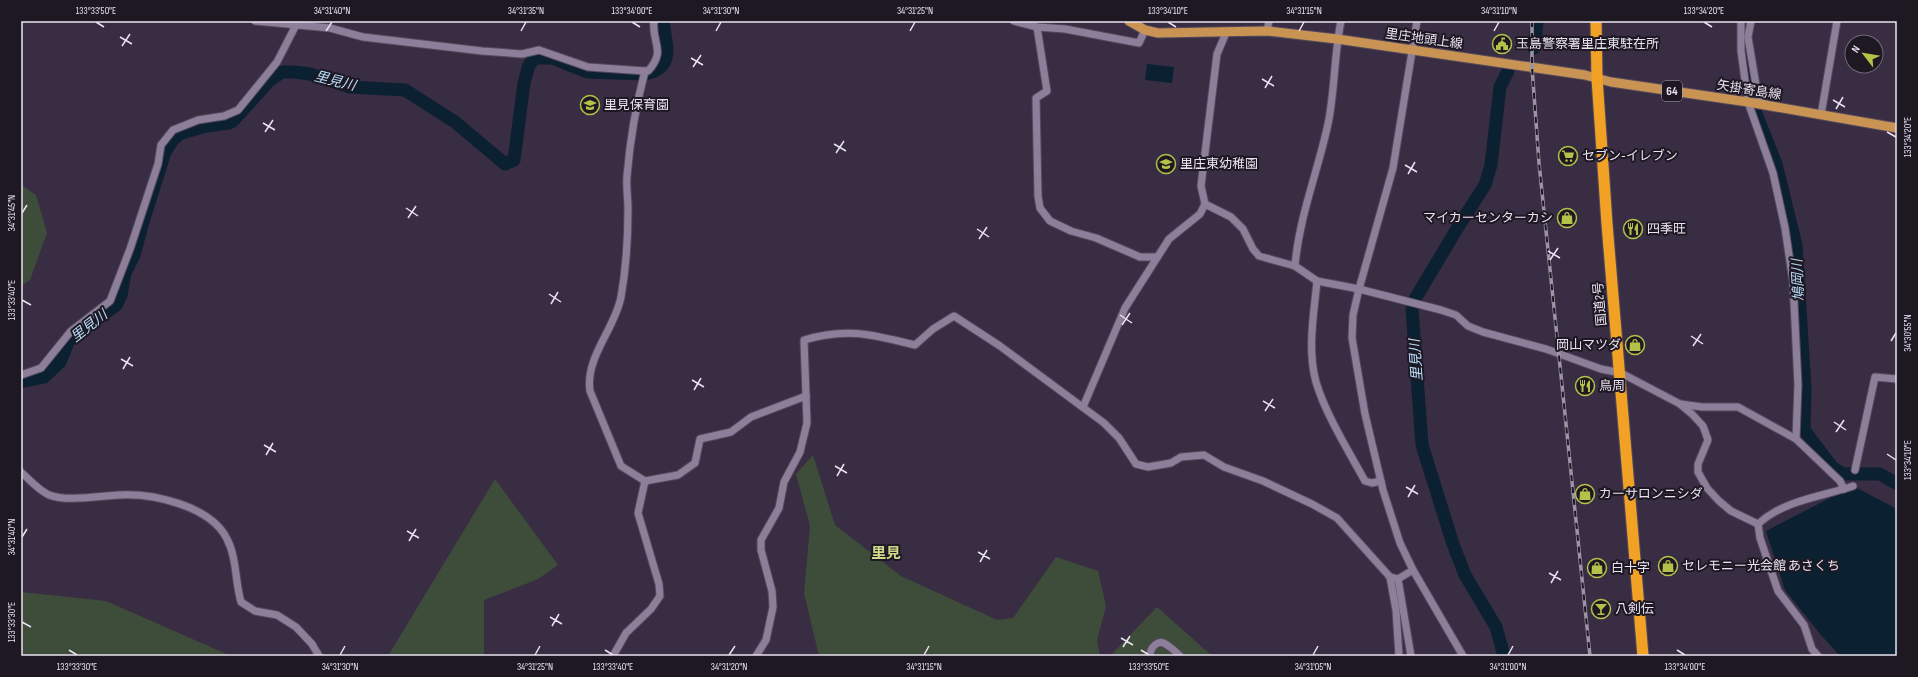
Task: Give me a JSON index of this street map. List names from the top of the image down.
{
  "streets": {
    "highway": ["国道2号"],
    "main road": ["里庄地頭上線", "矢掛寄島線", "64"]
  },
  "crossings": [
    ["里庄地頭上線", "矢掛寄島線"],
    ["里庄地頭上線", "国道2号"],
    ["矢掛寄島線", "国道2号"]
  ],
  "districts": ["里見"],
  "water": ["里見川", "鳩岡川"],
  "places": {
    "public building": ["玉島警察署里庄東駐在所"],
    "school or university": ["里見保育園", "里庄東幼稚園"],
    "supermarket": ["セブン-イレブン"],
    "shop": [
      "マイカーセンターカシ",
      "岡山マツダ",
      "カーサロンニシダ",
      "セレモニー光会館 あさくち",
      "白十字"
    ],
    "restaurant": ["四季旺", "鳥周"],
    "bar": ["八剣伝"]
  },
  "north": "top left",
  "coordinates": [
    "133°33'50\"E",
    "34°31'40\"N",
    "34°31'35\"N",
    "133°34'00\"E",
    "34°31'30\"N",
    "34°31'25\"N",
    "133°34'10\"E",
    "34°31'15\"N",
    "34°31'10\"N",
    "133°34'20\"E",
    "34°31'45\"N",
    "133°33'40\"E",
    "34°30'55\"N",
    "133°33'30\"E",
    "34°31'20\"N",
    "34°31'05\"N",
    "34°31'00\"N"
  ]
}
